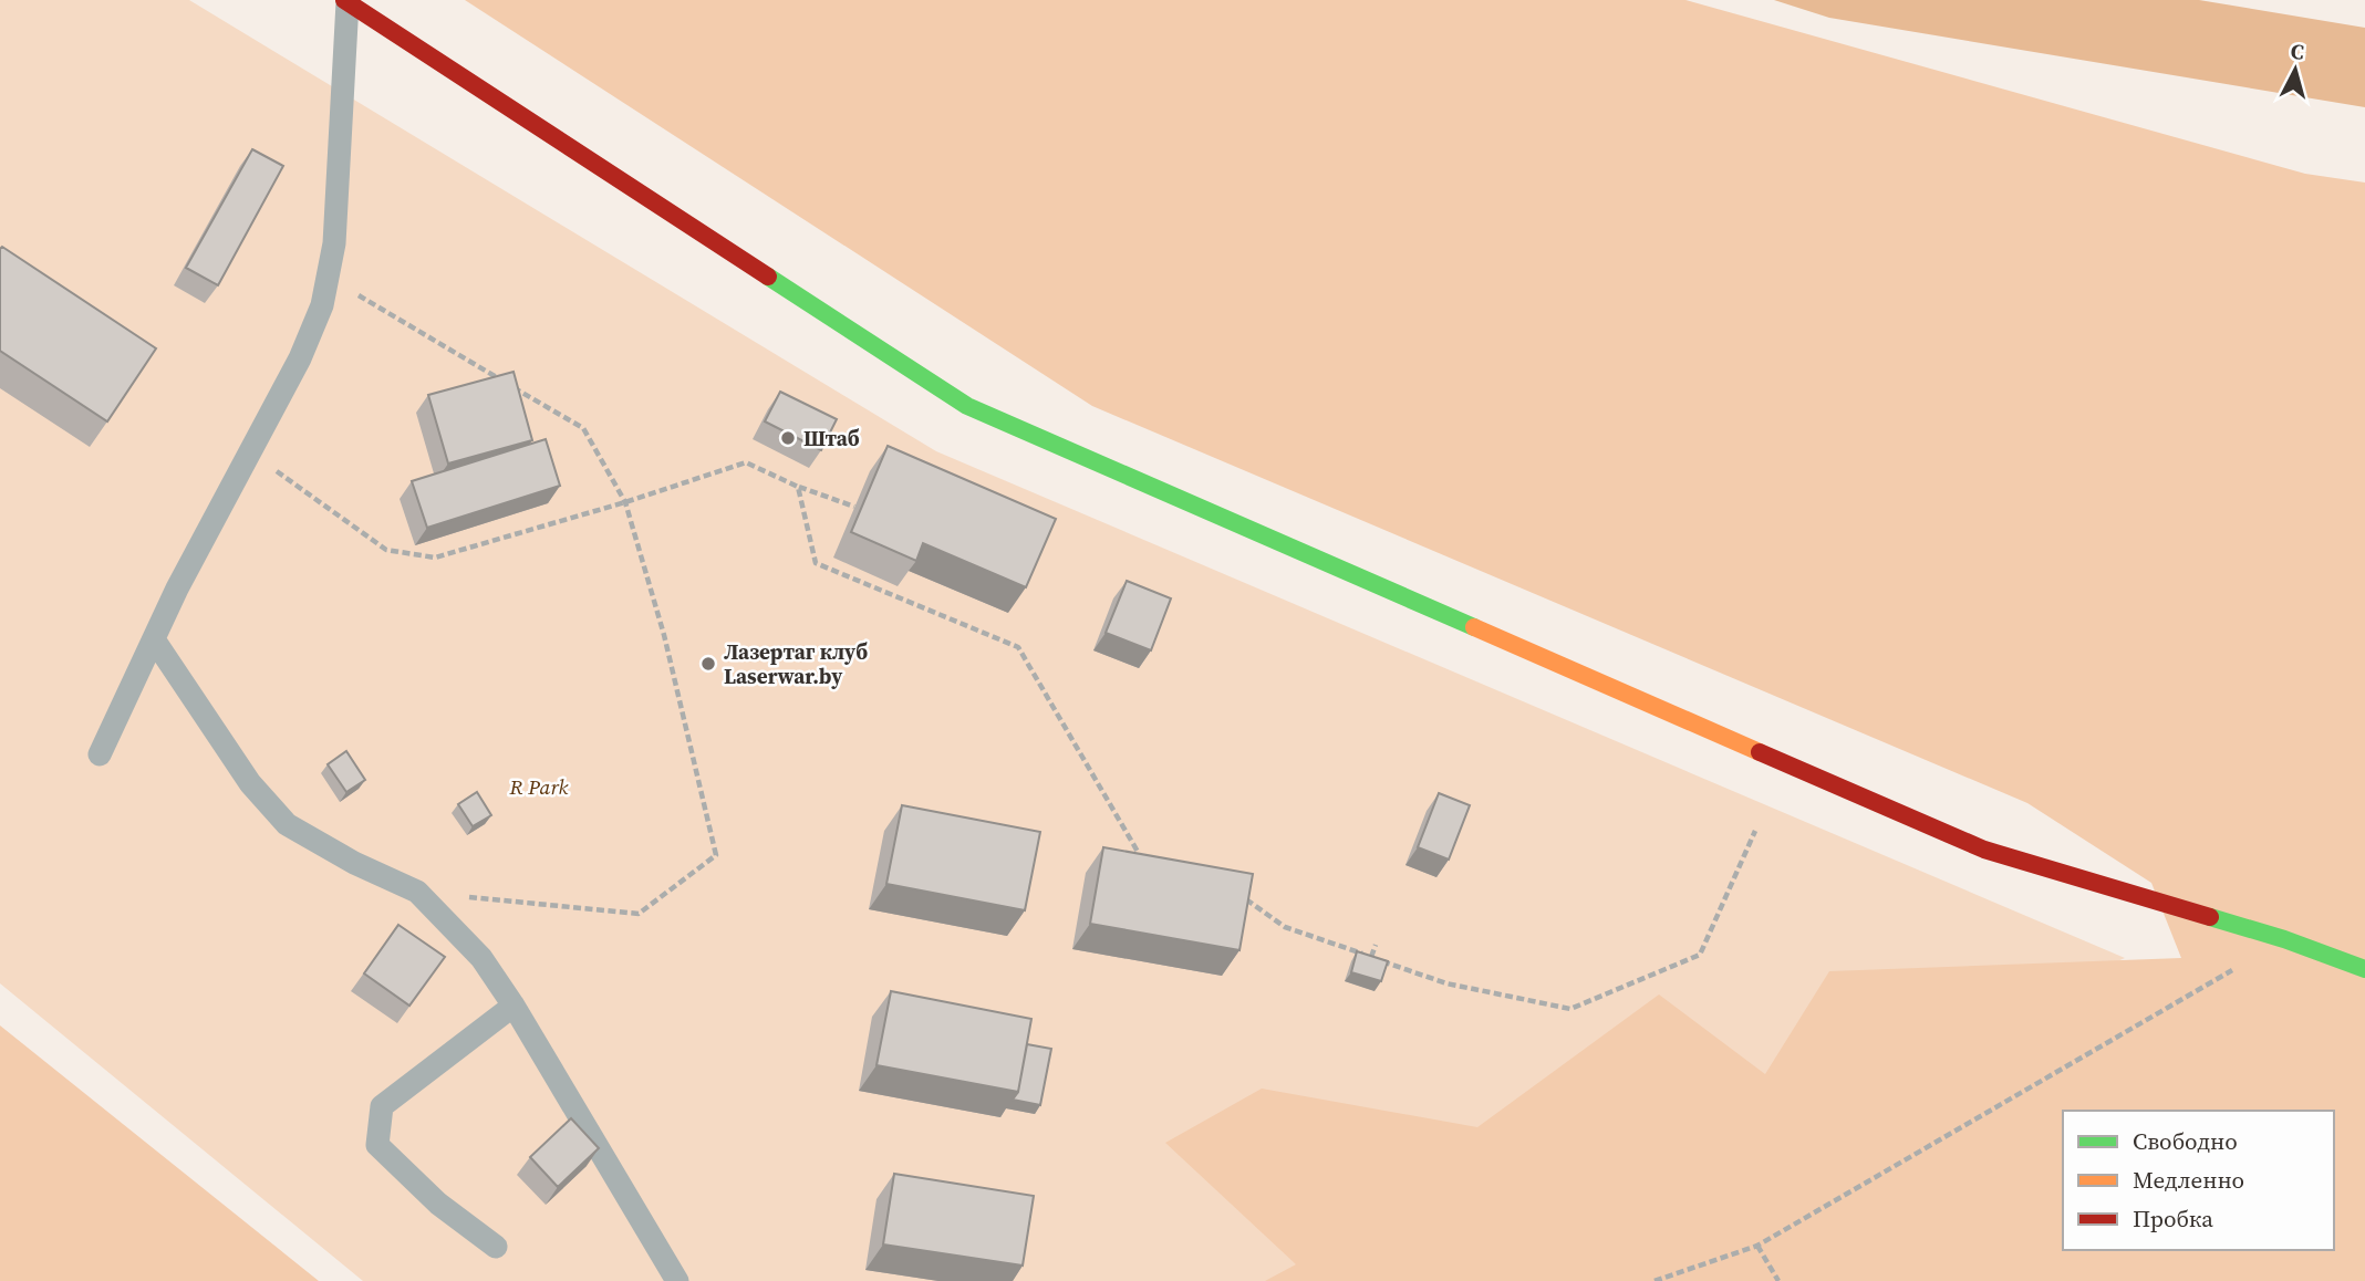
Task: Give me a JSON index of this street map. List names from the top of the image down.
{
  "parks": ["R Park"],
  "places": ["Штаб", "Лазертаг клуб Laserwar.by"],
  "legend": ["Свободно", "Медленно", "Пробка"],
  "north": "top"
}
